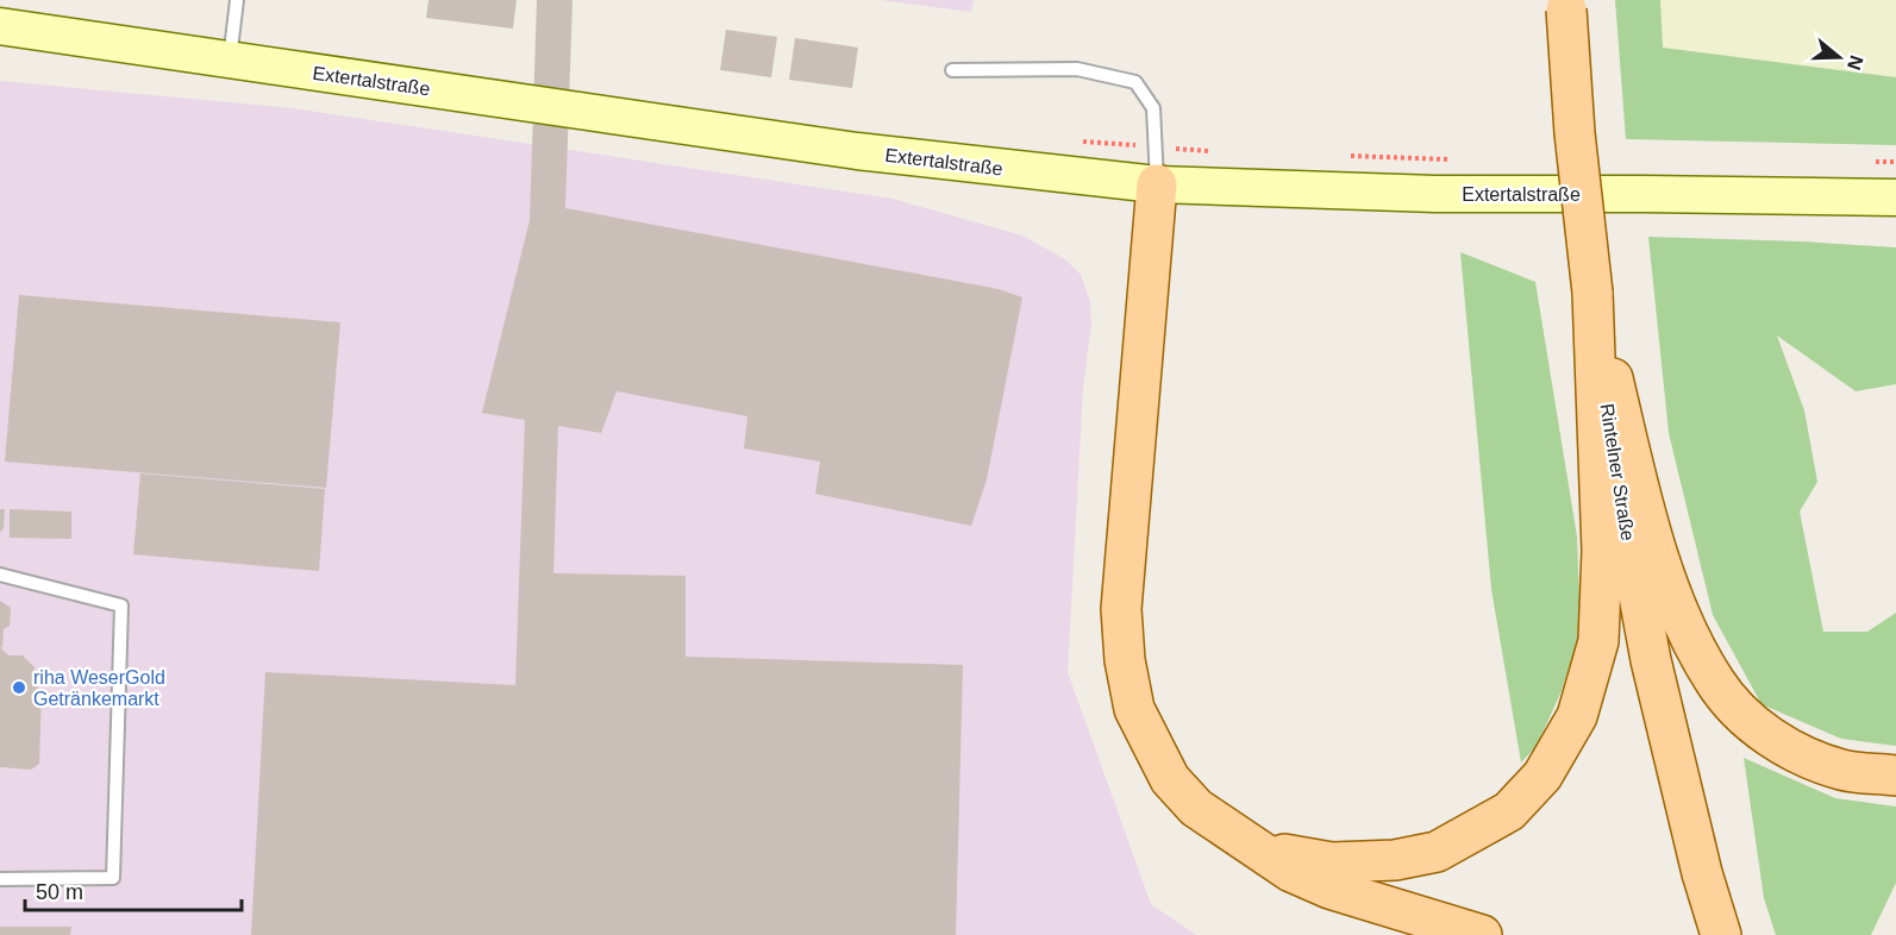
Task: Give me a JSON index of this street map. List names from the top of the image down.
{
  "streets": {
    "main road": ["Extertalstraße", "Rintelner Straße"]
  },
  "places": ["riha WeserGold Getränkemarkt"],
  "scale_bar": "50 m",
  "north": "right"
}
